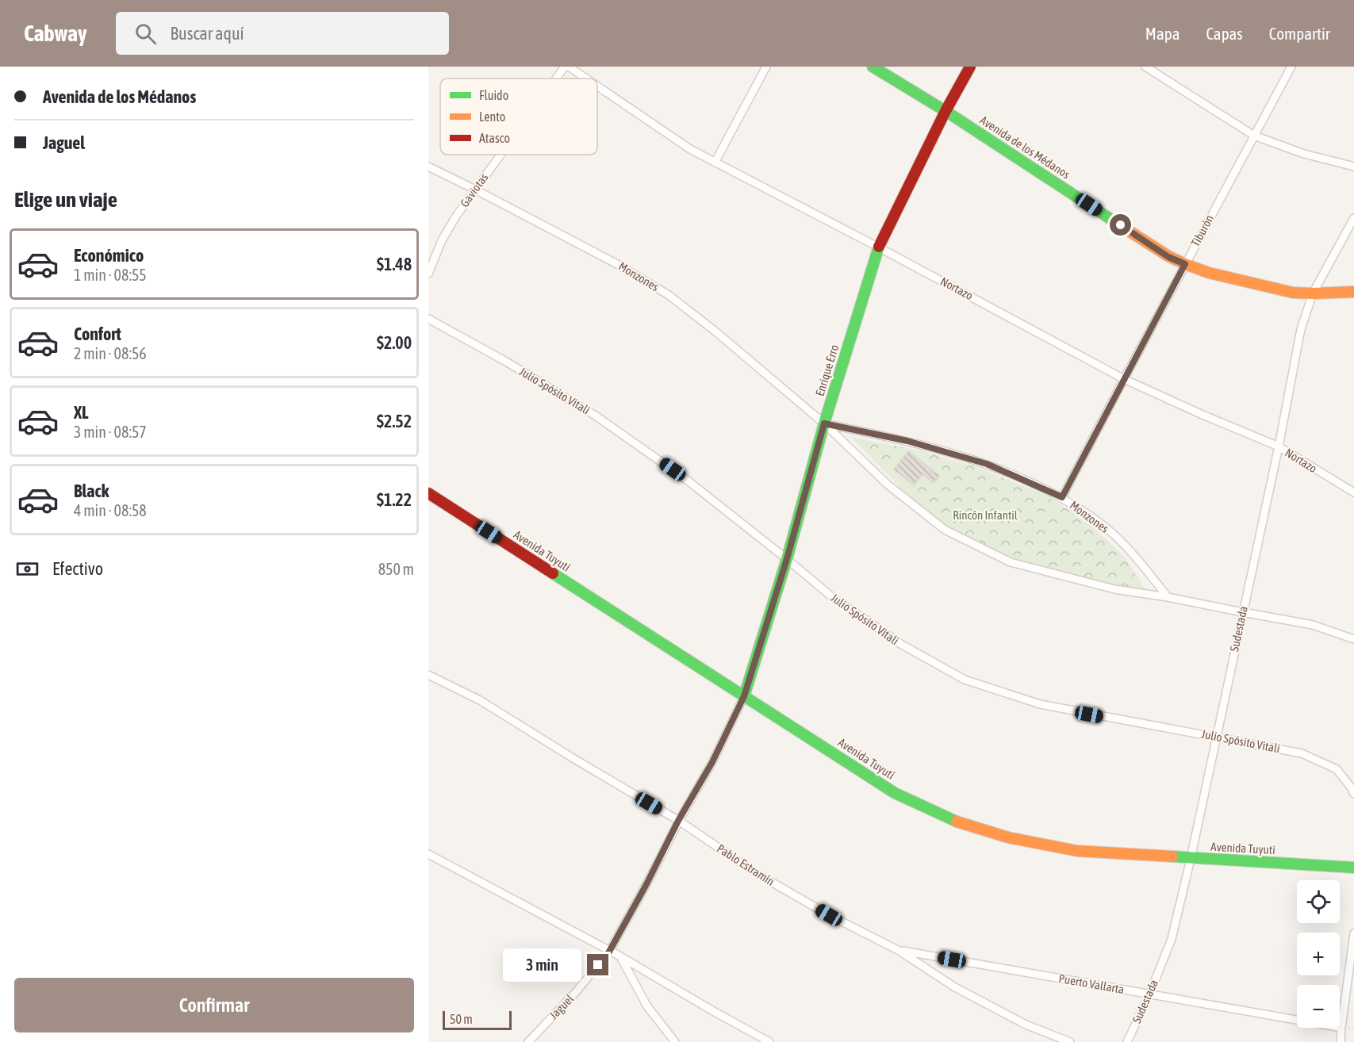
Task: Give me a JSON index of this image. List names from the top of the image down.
{
  "streets": {
    "street": [
      "Avenida de los Médanos",
      "Gaviotas",
      "Tiburón",
      "Monzones",
      "Nortazo",
      "Enrique Erro",
      "Julio Spósito Vitali",
      "Avenida Tuyutí",
      "Sudestada",
      "Pablo Estramín",
      "Puerto Vallarta",
      "Jaguel"
    ]
  },
  "crossings": [
    ["Avenida de los Médanos", "Tiburón"],
    ["Avenida de los Médanos", "Enrique Erro"],
    ["Avenida de los Médanos", "Sudestada"],
    ["Gaviotas", "Monzones"],
    ["Tiburón", "Monzones"],
    ["Tiburón", "Nortazo"],
    ["Monzones", "Enrique Erro"],
    ["Monzones", "Sudestada"],
    ["Nortazo", "Enrique Erro"],
    ["Nortazo", "Sudestada"],
    ["Enrique Erro", "Julio Spósito Vitali"],
    ["Enrique Erro", "Avenida Tuyutí"],
    ["Enrique Erro", "Jaguel"],
    ["Julio Spósito Vitali", "Sudestada"],
    ["Avenida Tuyutí", "Sudestada"],
    ["Avenida Tuyutí", "Jaguel"],
    ["Sudestada", "Puerto Vallarta"],
    ["Pablo Estramín", "Puerto Vallarta"],
    ["Pablo Estramín", "Jaguel"]
  ],
  "parks": ["Rincón Infantil"],
  "legend": ["Fluido", "Lento", "Atasco"],
  "scale_bar": "50 m",
  "page": {
    "header": "Cabway",
    "search": "Buscar aquí",
    "nav": ["Mapa", "Capas", "Compartir"],
    "banner": ["Avenida de los Médanos", "Jaguel"],
    "heading": "Elige un viaje",
    "list": [
      {
        "name": "Económico",
        "note": "1 min · 08:55",
        "value": "$1.48"
      },
      {
        "name": "Confort",
        "note": "2 min · 08:56",
        "value": "$2.00"
      },
      {
        "name": "XL",
        "note": "3 min · 08:57",
        "value": "$2.52"
      },
      {
        "name": "Black",
        "note": "4 min · 08:58",
        "value": "$1.22"
      }
    ],
    "pay": ["Efectivo", "850 m"],
    "map_buttons": ["+", "−"],
    "bubble": "3 min",
    "buttons": "Confirmar",
    "scale": "50 m"
  }
}
